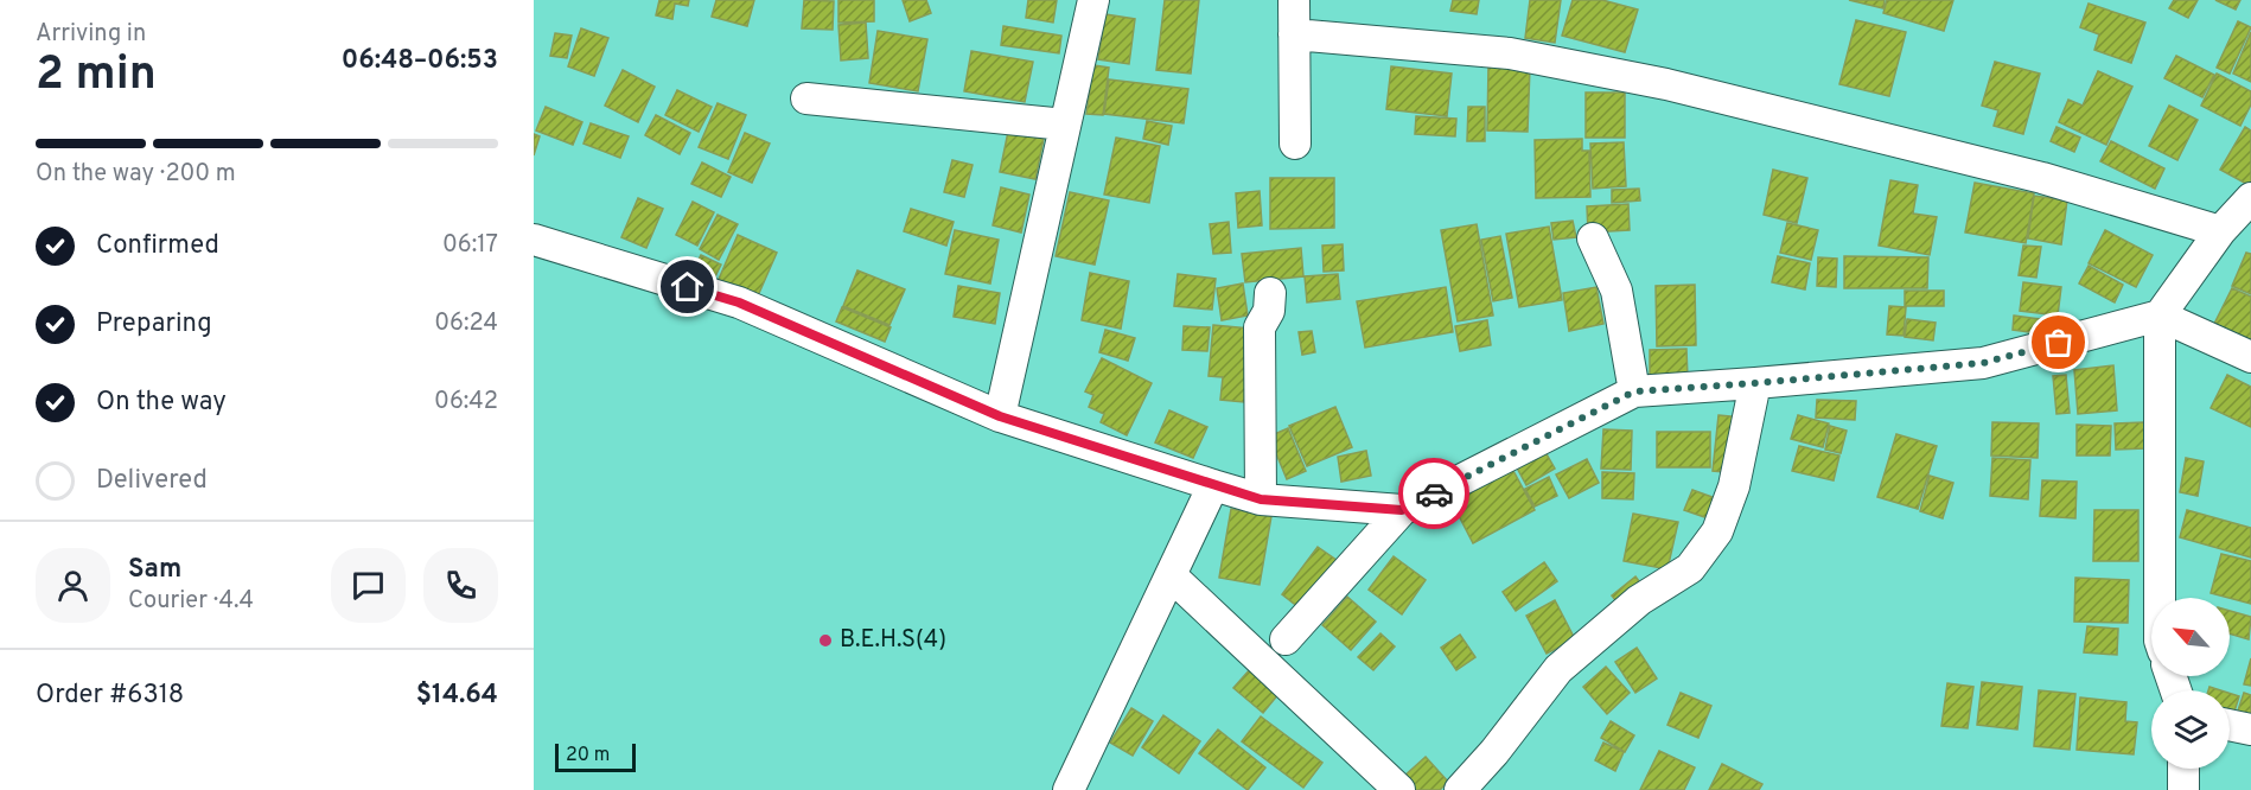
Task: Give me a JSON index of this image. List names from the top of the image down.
{
  "places": ["B.E.H.S(4)"],
  "scale_bar": "20 m",
  "north": "top left",
  "page": {
    "heading": ["2 min", "Arriving in", "06:48–06:53"],
    "panel": [
      "Sam",
      "Courier · 4.4",
      "Order #6318",
      "$14.64"
    ],
    "bar": "On the way · 200 m",
    "list": [
      ["Confirmed", "06:17"],
      ["Preparing", "06:24"],
      ["On the way", "06:42"],
      "Delivered"
    ],
    "scale": "20 m"
  }
}
